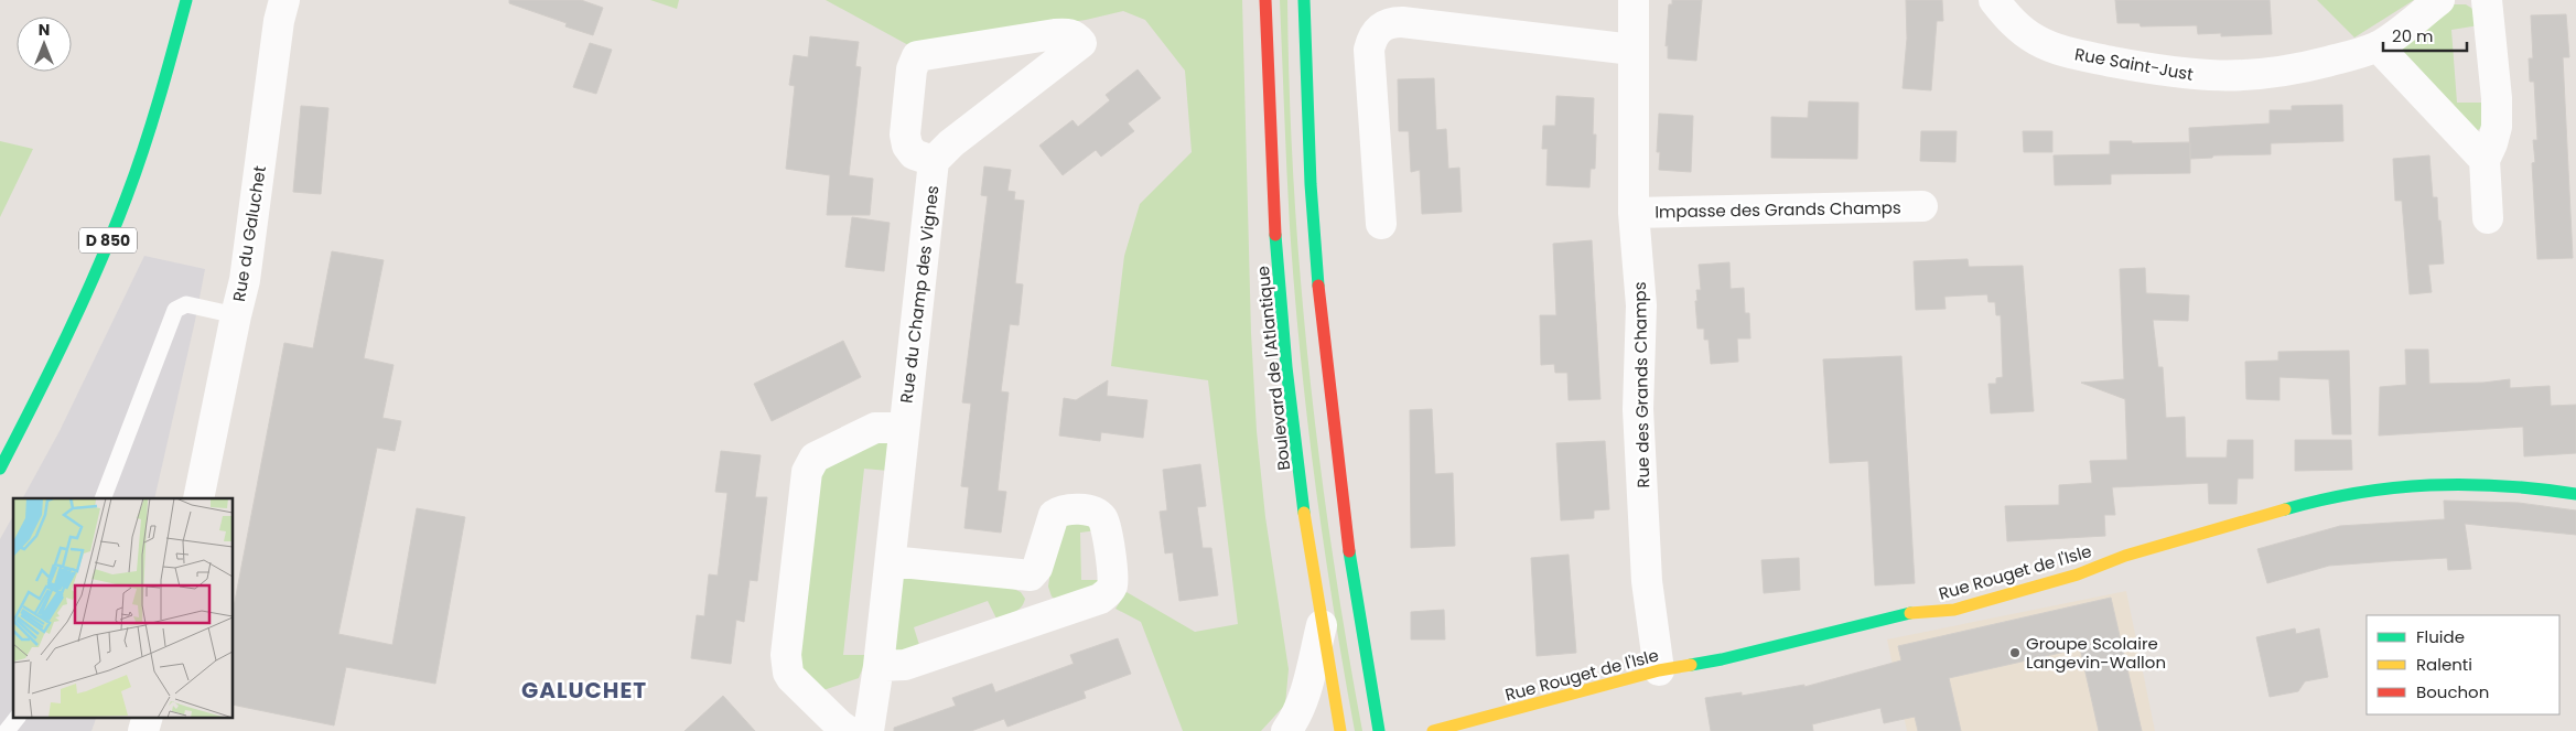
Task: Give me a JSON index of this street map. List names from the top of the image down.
{
  "streets": {
    "main road": ["D 850", "Boulevard de l'Atlantique", "Rue Rouget de l'Isle"],
    "street": [
      "Rue Saint-Just",
      "Impasse des Grands Champs",
      "Rue du Galuchet",
      "Rue du Champ des Vignes",
      "Rue des Grands Champs"
    ]
  },
  "crossings": [
    ["Impasse des Grands Champs", "Rue des Grands Champs"],
    ["Rue des Grands Champs", "Rue Rouget de l'Isle"]
  ],
  "districts": ["GALUCHET"],
  "places": ["Groupe Scolaire Langevin-Wallon"],
  "legend": ["Fluide", "Ralenti", "Bouchon"],
  "scale_bar": "20 m",
  "north": "top"
}
